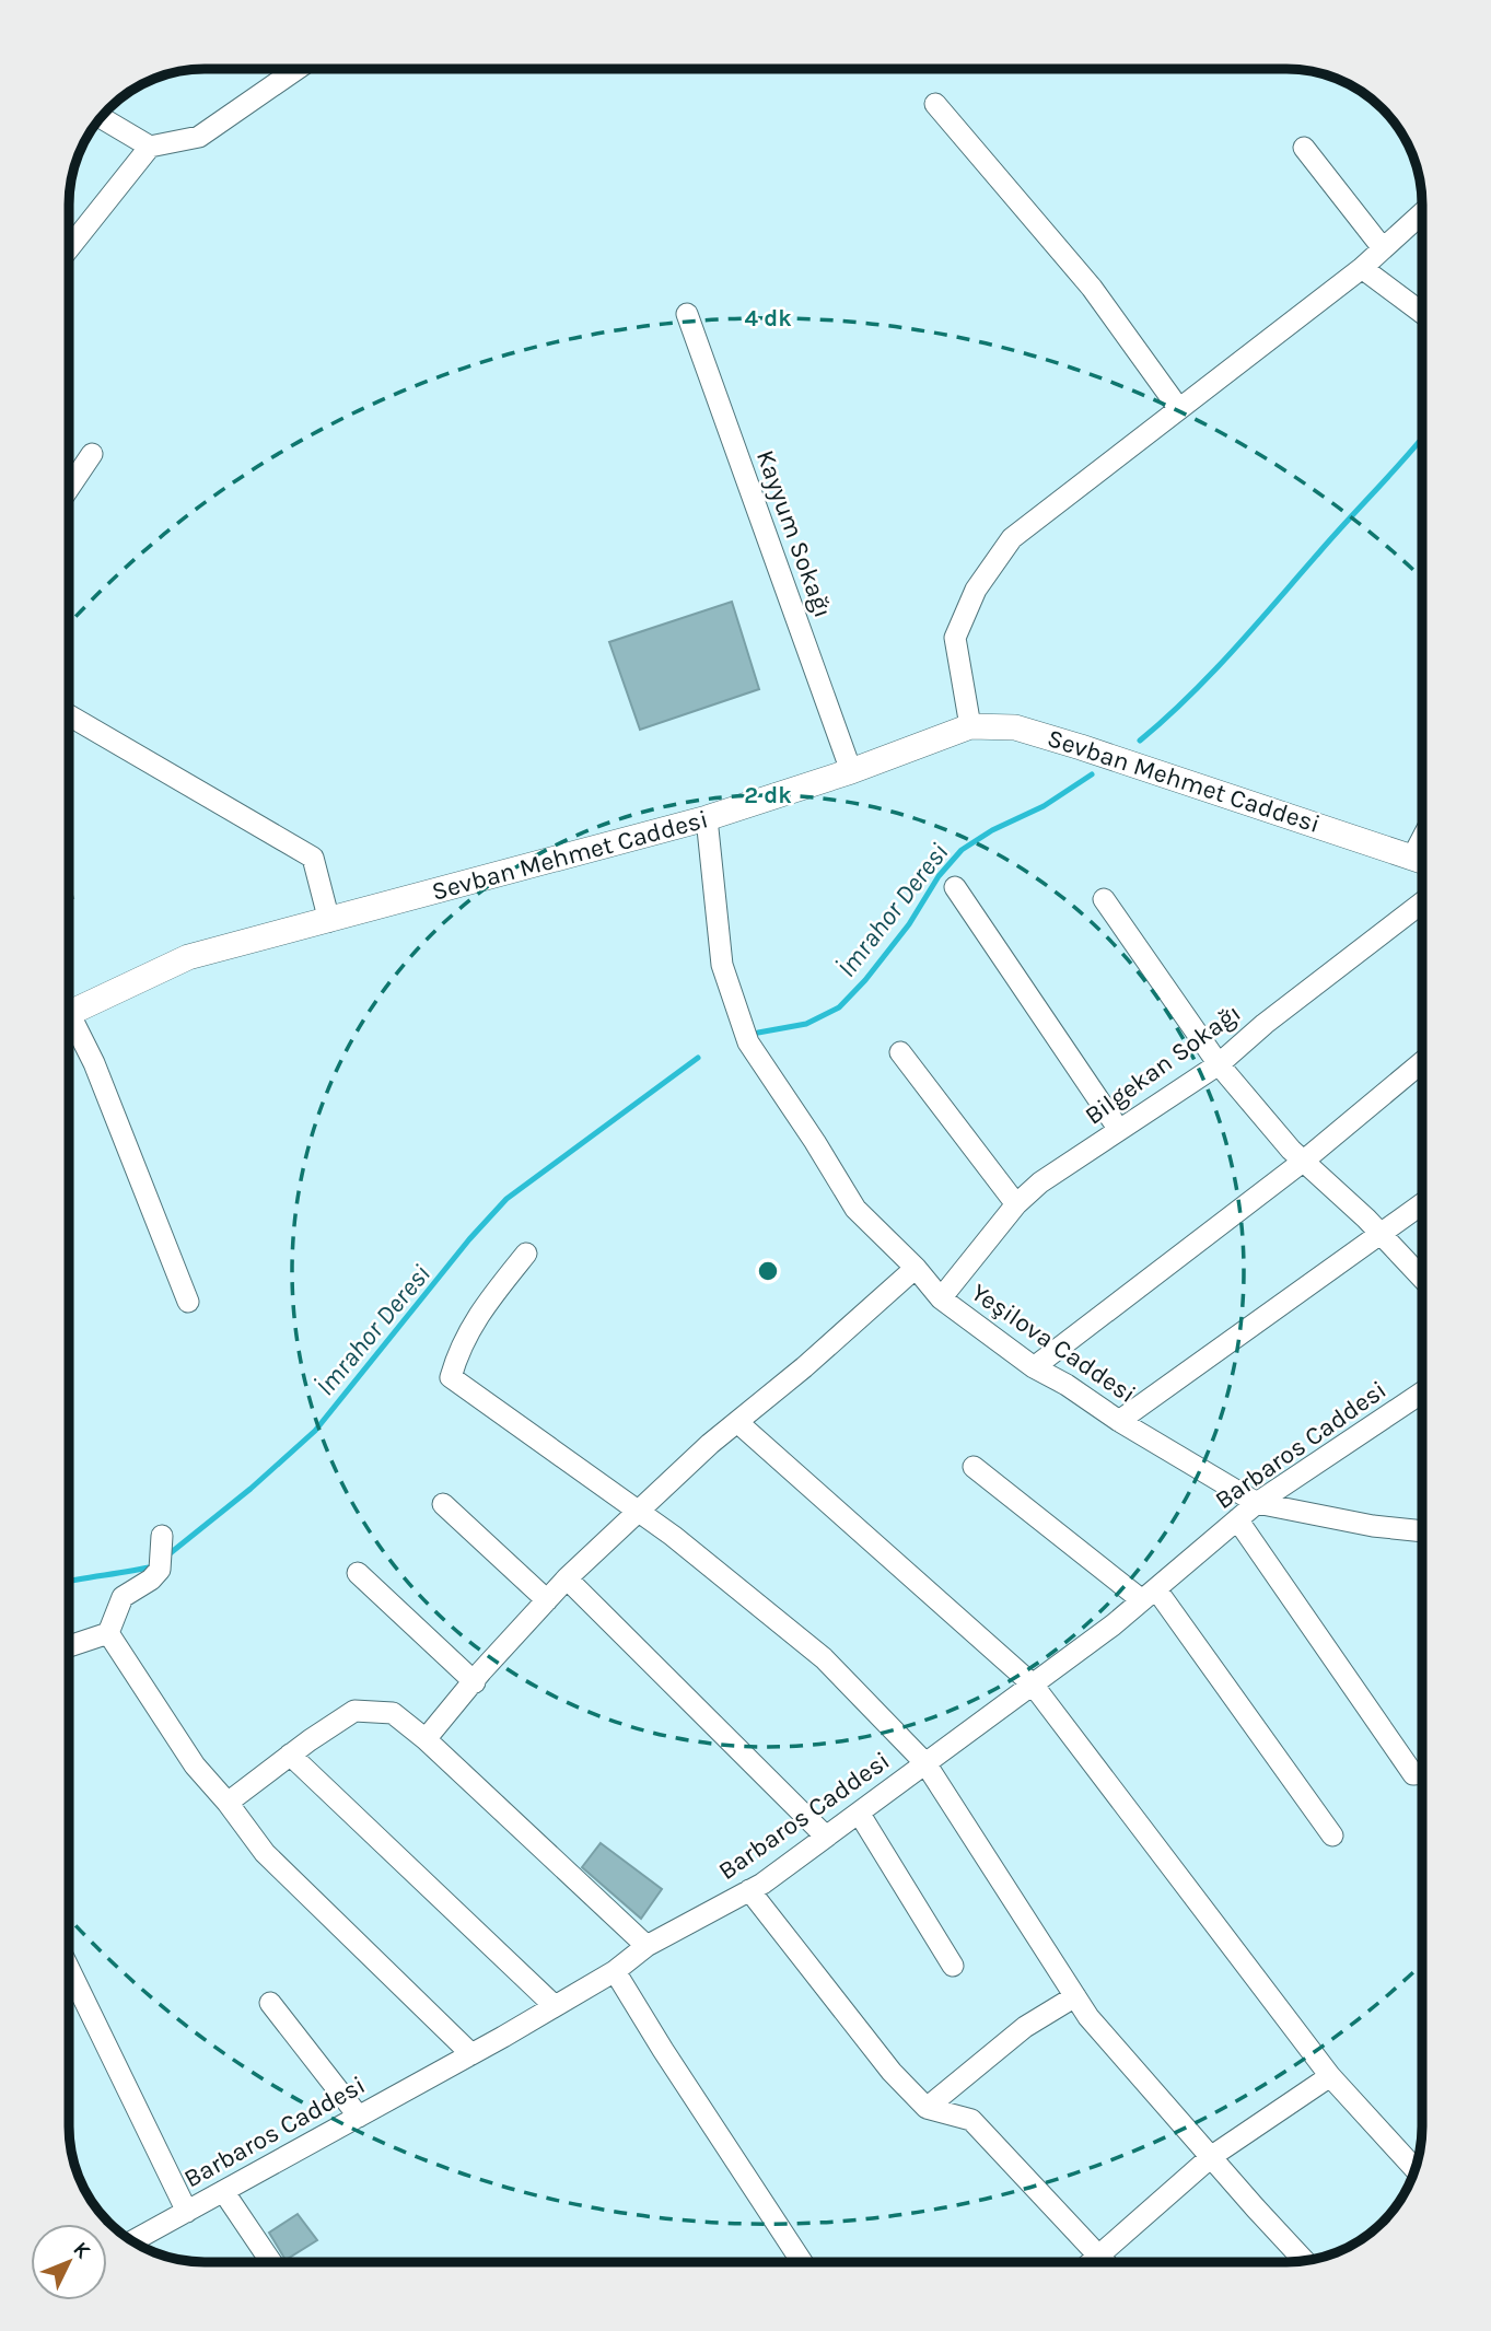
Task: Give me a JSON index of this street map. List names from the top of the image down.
{
  "streets": {
    "main road": ["Sevban Mehmet Caddesi"],
    "street": [
      "Kayyum Sokağı",
      "Bilgekan Sokağı",
      "Yeşilova Caddesi",
      "Barbaros Caddesi"
    ]
  },
  "crossings": [
    ["Kayyum Sokağı", "Sevban Mehmet Caddesi"],
    ["Sevban Mehmet Caddesi", "Yeşilova Caddesi"],
    ["Bilgekan Sokağı", "Yeşilova Caddesi"],
    ["Yeşilova Caddesi", "Barbaros Caddesi"]
  ],
  "water": ["İmrahor Deresi"],
  "north": "top right",
  "rings": ["4 dk", "2 dk"]
}
